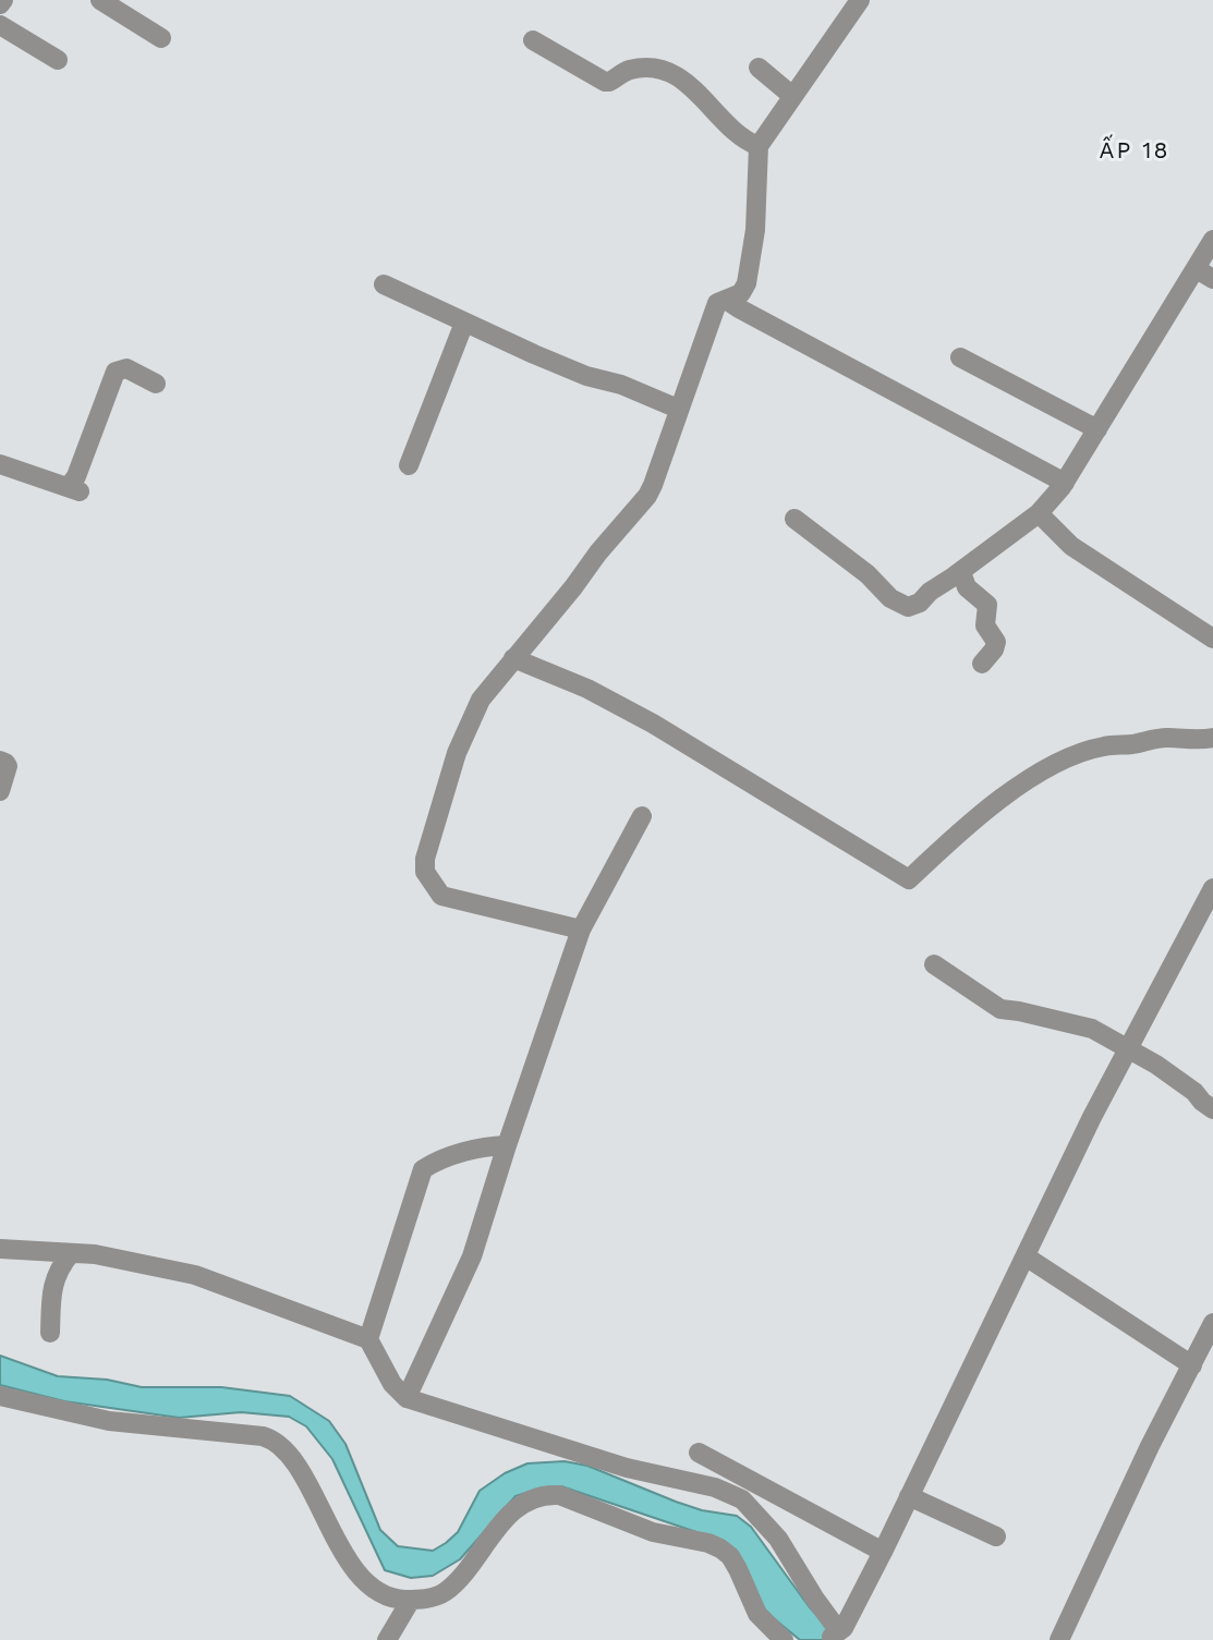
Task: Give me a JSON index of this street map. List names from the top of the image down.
{
  "districts": ["ẤP 18"]
}
